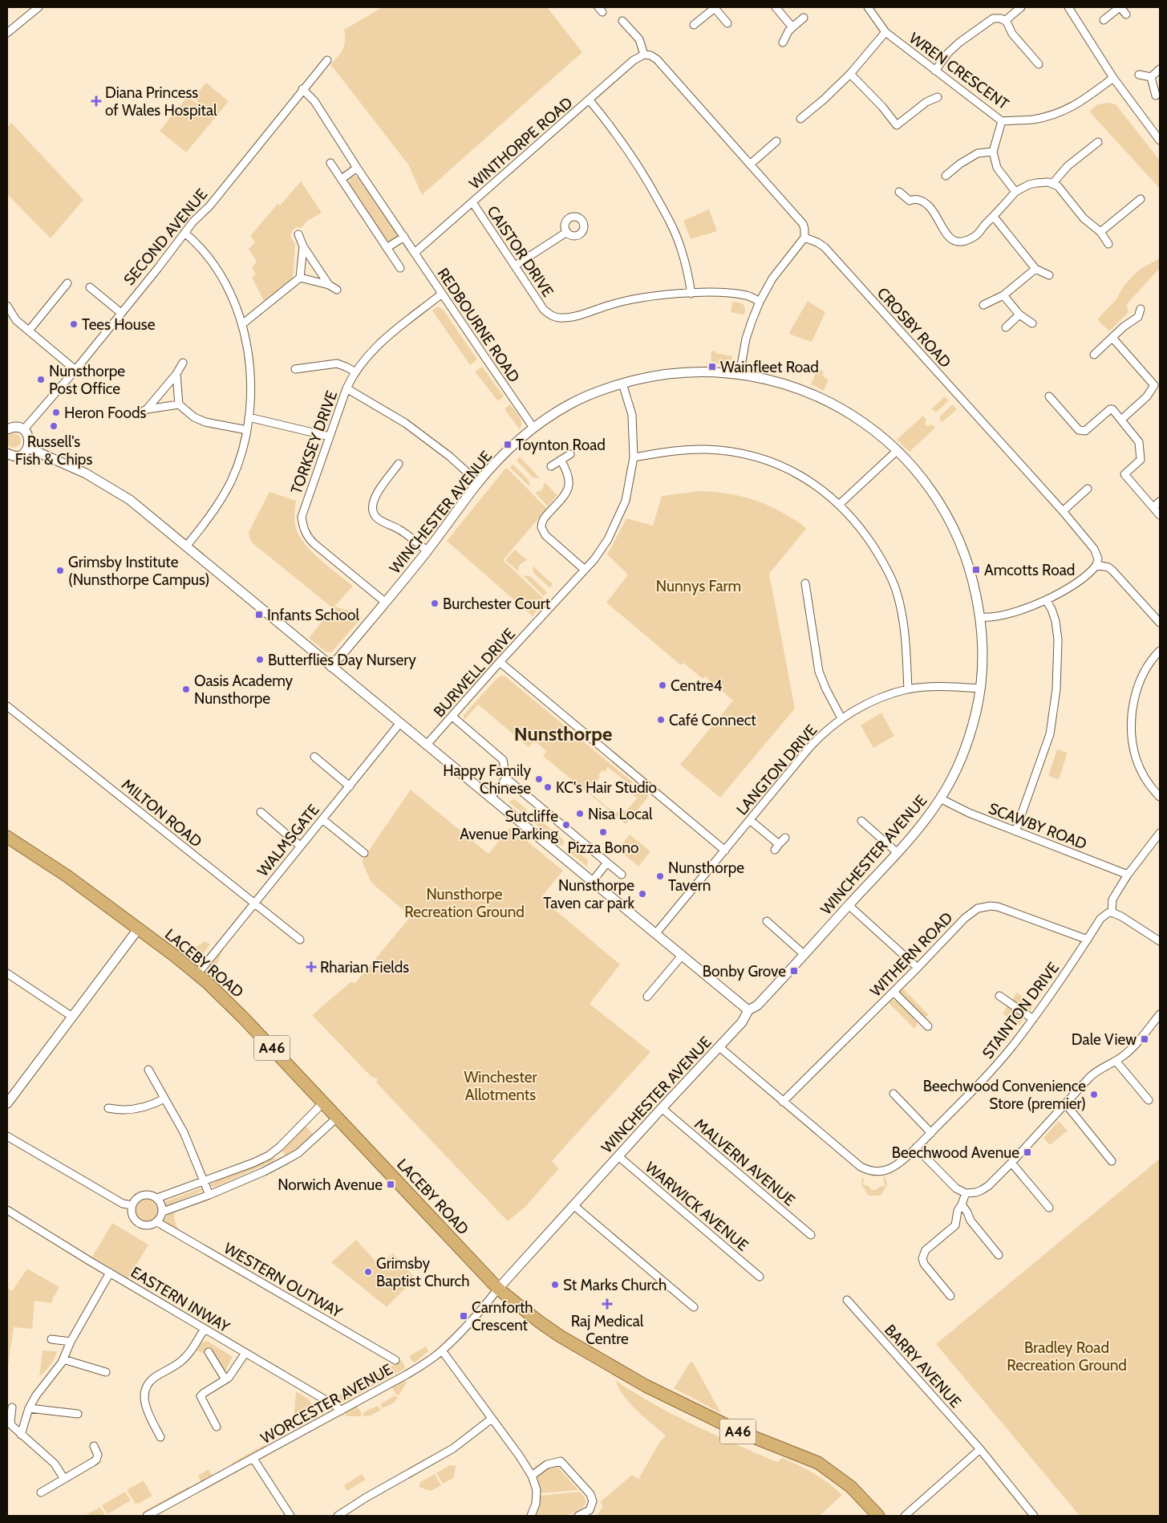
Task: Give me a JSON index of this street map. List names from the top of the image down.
{
  "streets": {
    "highway": ["LACEBY ROAD", "A46"],
    "street": [
      "WREN CRESCENT",
      "WINTHORPE ROAD",
      "SECOND AVENUE",
      "CAISTOR DRIVE",
      "REDBOURNE ROAD",
      "CROSBY ROAD",
      "TORKSEY DRIVE",
      "WINCHESTER AVENUE",
      "BURWELL DRIVE",
      "LANGTON DRIVE",
      "MILTON ROAD",
      "SCAWBY ROAD",
      "WALMSGATE",
      "WITHERN ROAD",
      "STAINTON DRIVE",
      "MALVERN AVENUE",
      "WARWICK AVENUE",
      "WESTERN OUTWAY",
      "EASTERN INWAY",
      "BARRY AVENUE",
      "WORCESTER AVENUE"
    ]
  },
  "crossings": [
    ["WINTHORPE ROAD", "CAISTOR DRIVE"],
    ["WINTHORPE ROAD", "REDBOURNE ROAD"],
    ["SECOND AVENUE", "REDBOURNE ROAD"],
    ["REDBOURNE ROAD", "TORKSEY DRIVE"],
    ["REDBOURNE ROAD", "WINCHESTER AVENUE"],
    ["TORKSEY DRIVE", "WINCHESTER AVENUE"],
    ["WINCHESTER AVENUE", "BURWELL DRIVE"],
    ["WINCHESTER AVENUE", "LANGTON DRIVE"],
    ["WINCHESTER AVENUE", "SCAWBY ROAD"],
    ["WINCHESTER AVENUE", "LACEBY ROAD"],
    ["WINCHESTER AVENUE", "STAINTON DRIVE"],
    ["WINCHESTER AVENUE", "MALVERN AVENUE"],
    ["WINCHESTER AVENUE", "WARWICK AVENUE"],
    ["WINCHESTER AVENUE", "WORCESTER AVENUE"],
    ["MILTON ROAD", "WALMSGATE"],
    ["WALMSGATE", "LACEBY ROAD"],
    ["WITHERN ROAD", "STAINTON DRIVE"],
    ["LACEBY ROAD", "WORCESTER AVENUE"],
    ["EASTERN INWAY", "WORCESTER AVENUE"]
  ],
  "districts": ["Nunsthorpe"],
  "parks": [
    "Nunnys Farm",
    "Nunsthorpe Recreation Ground",
    "Winchester Allotments",
    "Bradley Road Recreation Ground"
  ],
  "places": {
    "health": ["Diana Princess of Wales Hospital", "Rharian Fields", "Raj Medical Centre"],
    "other": [
      "Tees House",
      "Nunsthorpe Post Office",
      "Heron Foods",
      "Russell's Fish & Chips",
      "Grimsby Institute (Nunsthorpe Campus)",
      "Burchester Court",
      "Butterflies Day Nursery",
      "Centre4",
      "Oasis Academy Nunsthorpe",
      "Café Connect",
      "Happy Family Chinese",
      "KC's Hair Studio",
      "Nisa Local",
      "Sutcliffe Avenue Parking",
      "Pizza Bono",
      "Nunsthorpe Tavern",
      "Nunsthorpe Taven car park",
      "Beechwood Convenience Store (premier)",
      "Grimsby Baptist Church",
      "St Marks Church"
    ],
    "transit": [
      "Wainfleet Road",
      "Toynton Road",
      "Amcotts Road",
      "Infants School",
      "Bonby Grove",
      "Dale View",
      "Beechwood Avenue",
      "Norwich Avenue",
      "Carnforth Crescent"
    ]
  }
}
